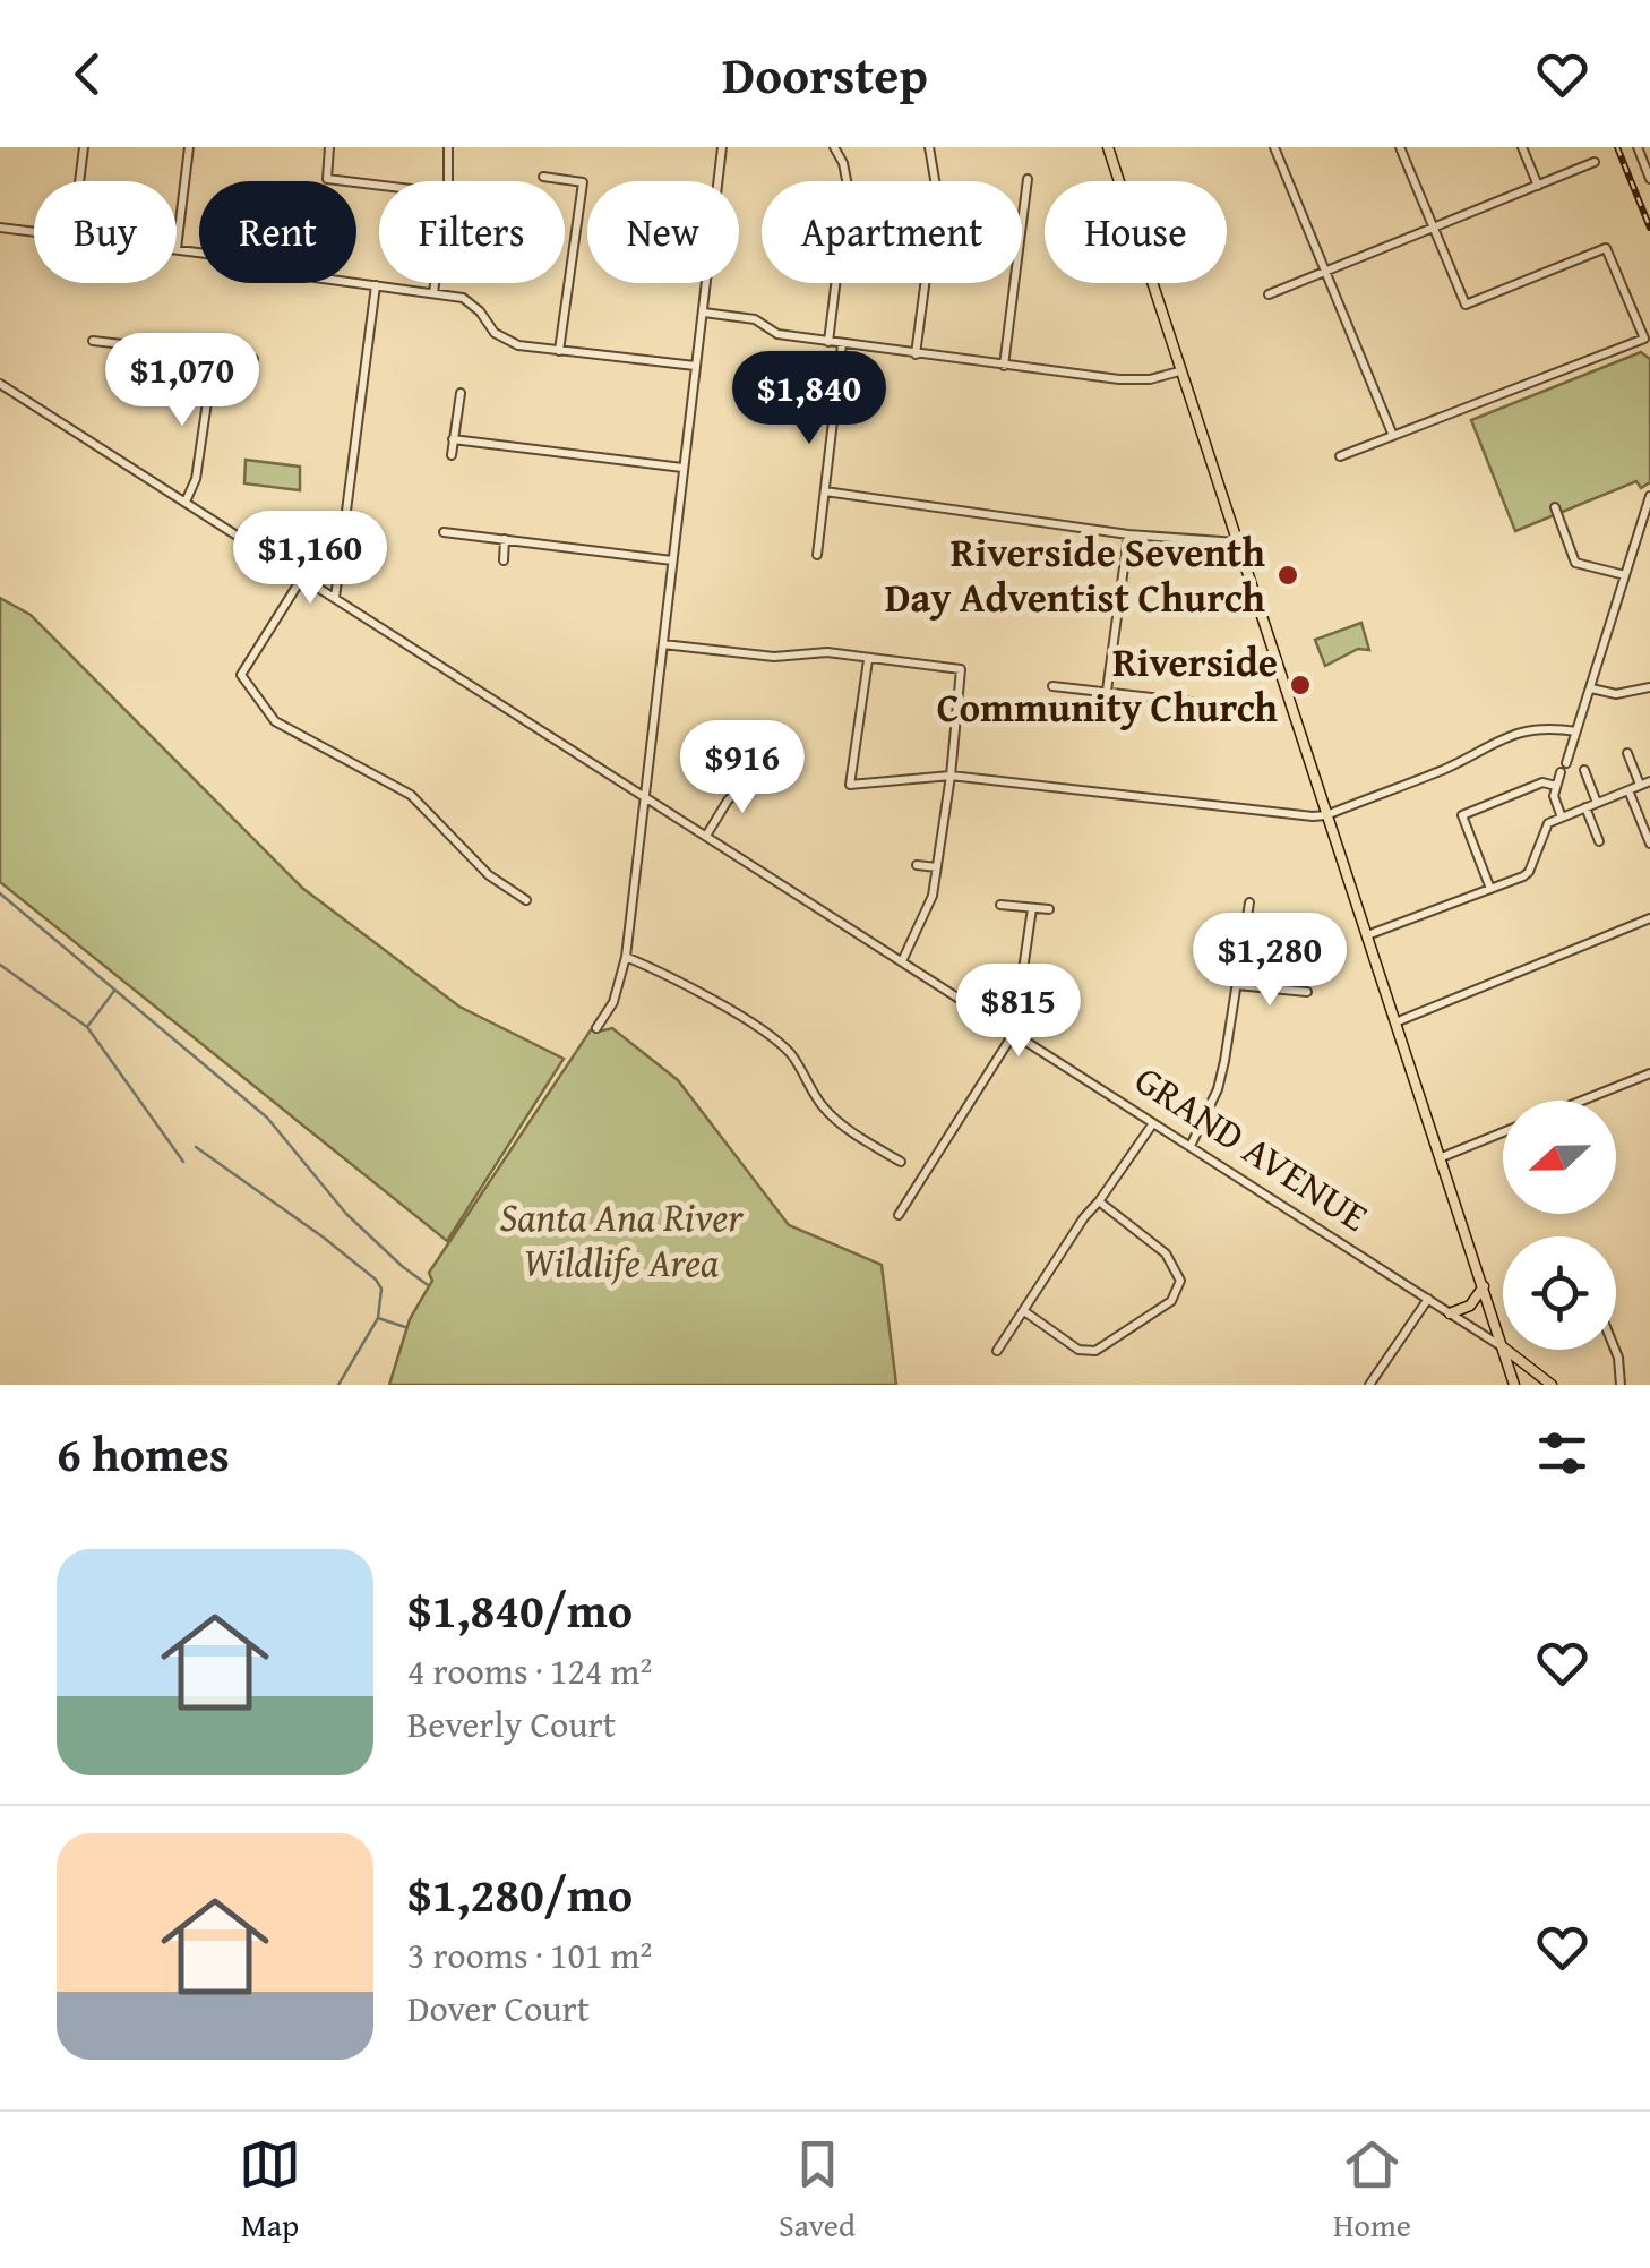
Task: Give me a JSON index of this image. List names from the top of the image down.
{
  "streets": {
    "main road": ["GRAND AVENUE"]
  },
  "parks": ["Santa Ana River Wildlife Area"],
  "places": ["Riverside Seventh Day Adventist Church", "Riverside Community Church"],
  "north": "left",
  "page": {
    "header": "Doorstep",
    "chip": [
      "Buy",
      "Rent",
      "Filters",
      "New",
      "Apartment",
      "House"
    ],
    "price": [
      "$1,070",
      "$1,840",
      "$1,160",
      "$916",
      "$1,280",
      "$815"
    ],
    "heading": "6 homes",
    "list": [
      {
        "name": "$1,840/mo",
        "note": "4 rooms · 124 m² · Beverly Court"
      },
      {
        "name": "$1,280/mo",
        "note": "3 rooms · 101 m² · Dover Court"
      }
    ],
    "tabs": ["Map", "Saved", "Home"]
  }
}
